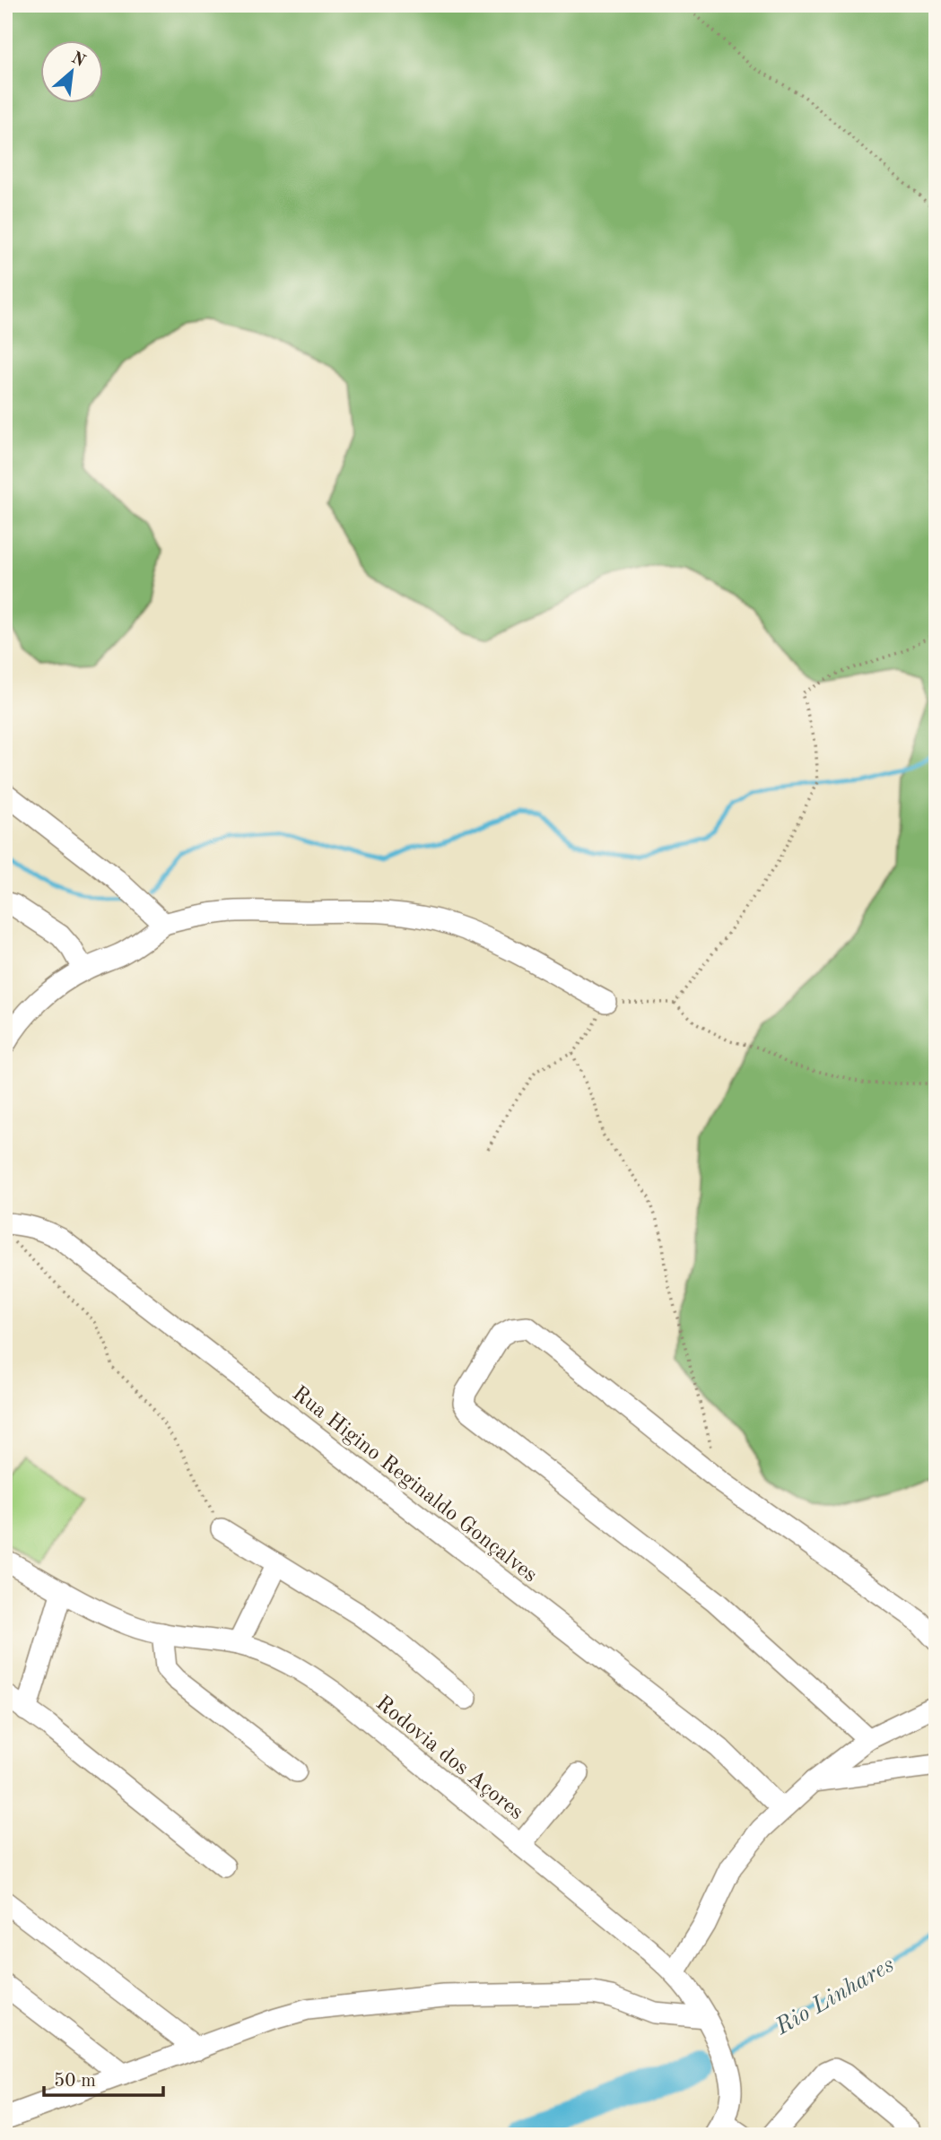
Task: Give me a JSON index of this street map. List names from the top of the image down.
{
  "streets": {
    "street": ["Rua Higino Reginaldo Gonçalves", "Rodovia dos Açores"]
  },
  "water": ["Rio Linhares"],
  "scale_bar": "50 m",
  "north": "top right"
}
